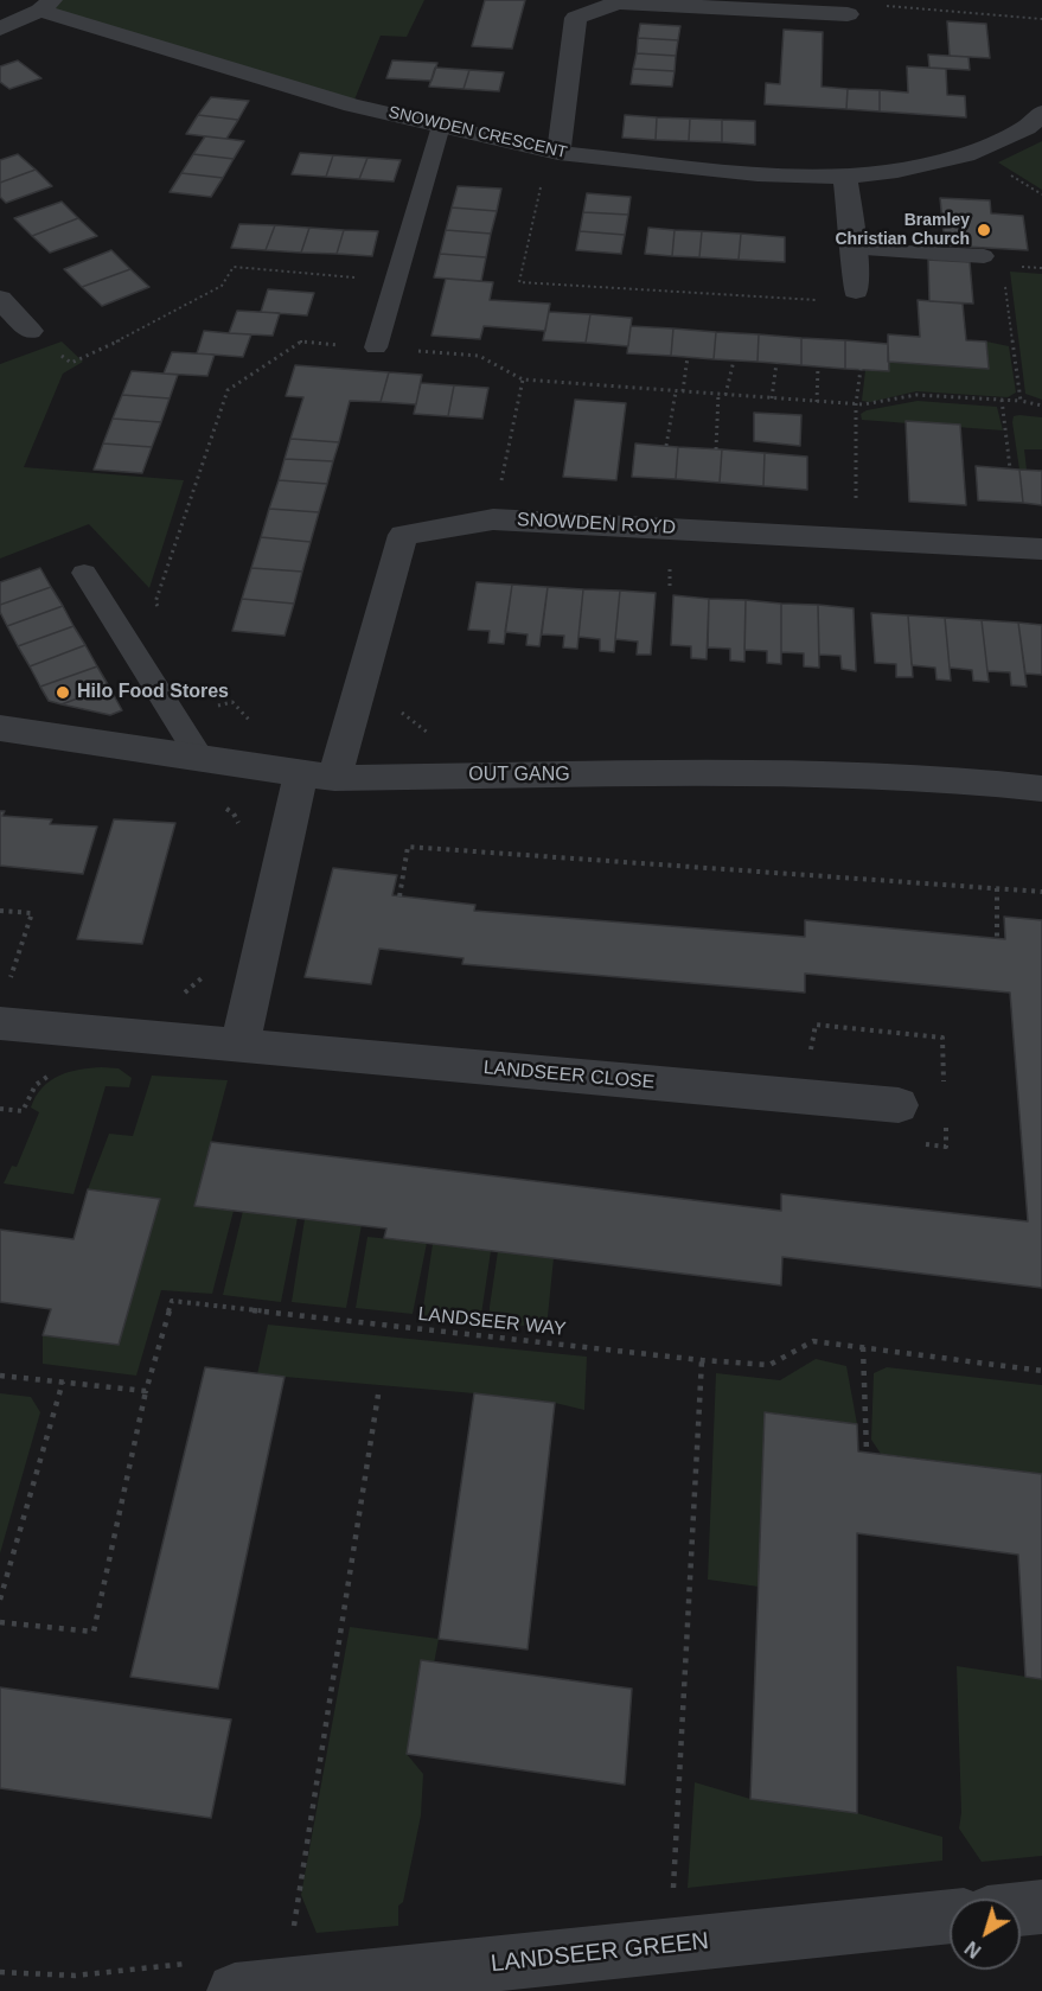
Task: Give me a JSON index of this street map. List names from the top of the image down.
{
  "streets": {
    "street": [
      "SNOWDEN CRESCENT",
      "SNOWDEN ROYD",
      "OUT GANG",
      "LANDSEER CLOSE",
      "LANDSEER GREEN"
    ],
    "path": ["LANDSEER WAY"]
  },
  "crossings": [
    ["SNOWDEN ROYD", "OUT GANG"]
  ],
  "places": ["Bramley Christian Church", "Hilo Food Stores"],
  "north": "bottom left"
}
